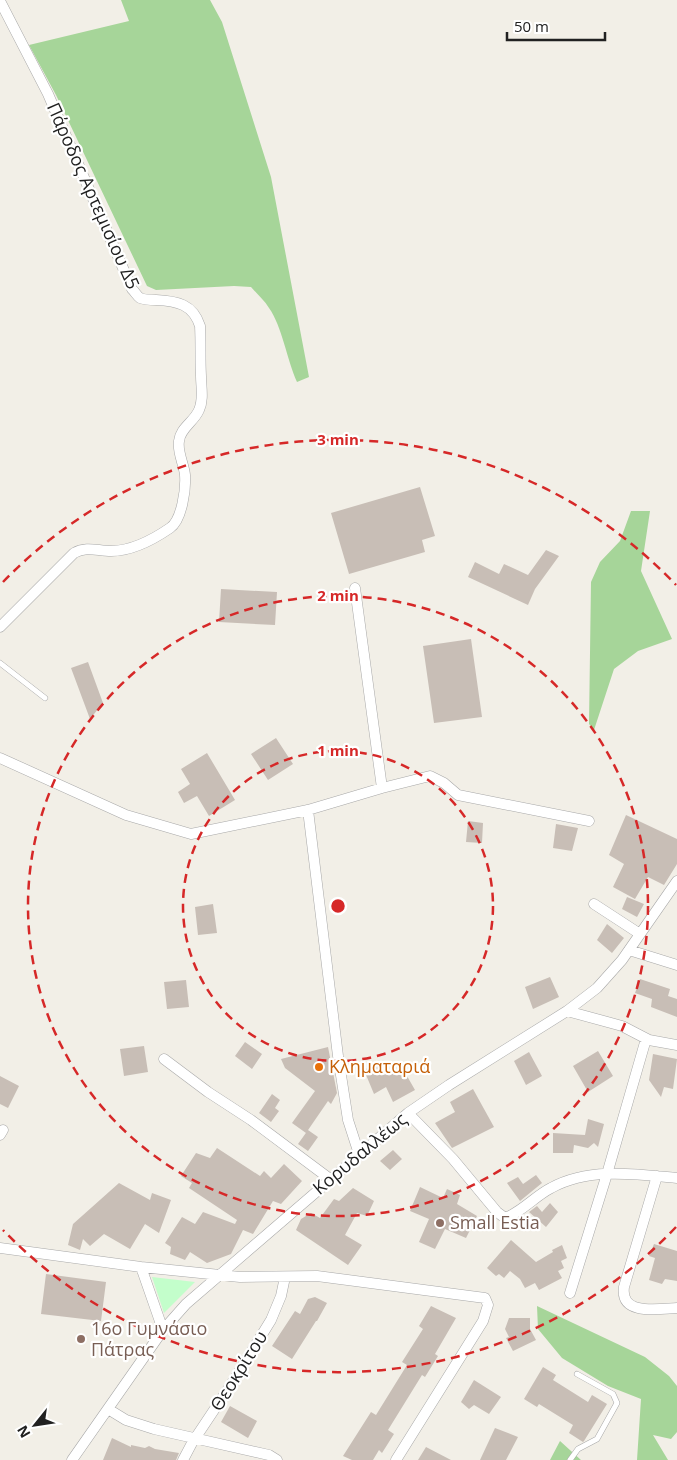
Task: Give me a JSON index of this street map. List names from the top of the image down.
{
  "streets": {
    "street": ["Πάροδος Αρτεμισίου Δ5", "Κορυδαλλέως", "Θεοκρίτου"]
  },
  "places": ["Κληματαριά", "Small Estia", "16ο Γυμνάσιο Πάτρας"],
  "scale_bar": "50 m",
  "north": "bottom left",
  "rings": ["3 min", "2 min", "1 min"]
}
